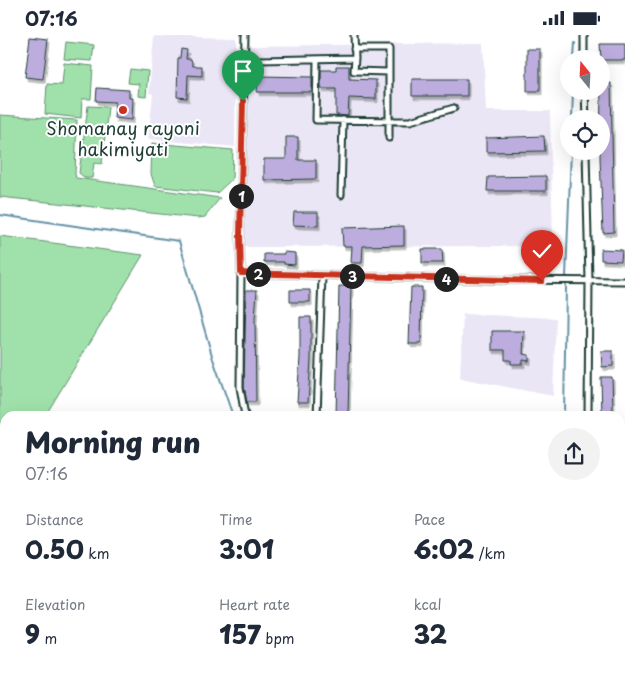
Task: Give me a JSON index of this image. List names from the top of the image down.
{
  "places": ["Shomanay rayoni hakimiyati"],
  "north": "top",
  "page": {
    "status": "07:16",
    "pins": [
      "1",
      "2",
      "3",
      "4"
    ],
    "heading": ["Morning run", "07:16"],
    "stats": [
      ["Distance", "0.50 km"],
      ["Time", "3:01"],
      ["Pace", "6:02 /km"],
      ["Elevation", "9 m"],
      ["Heart rate", "157 bpm"],
      ["kcal", "32"]
    ]
  }
}
